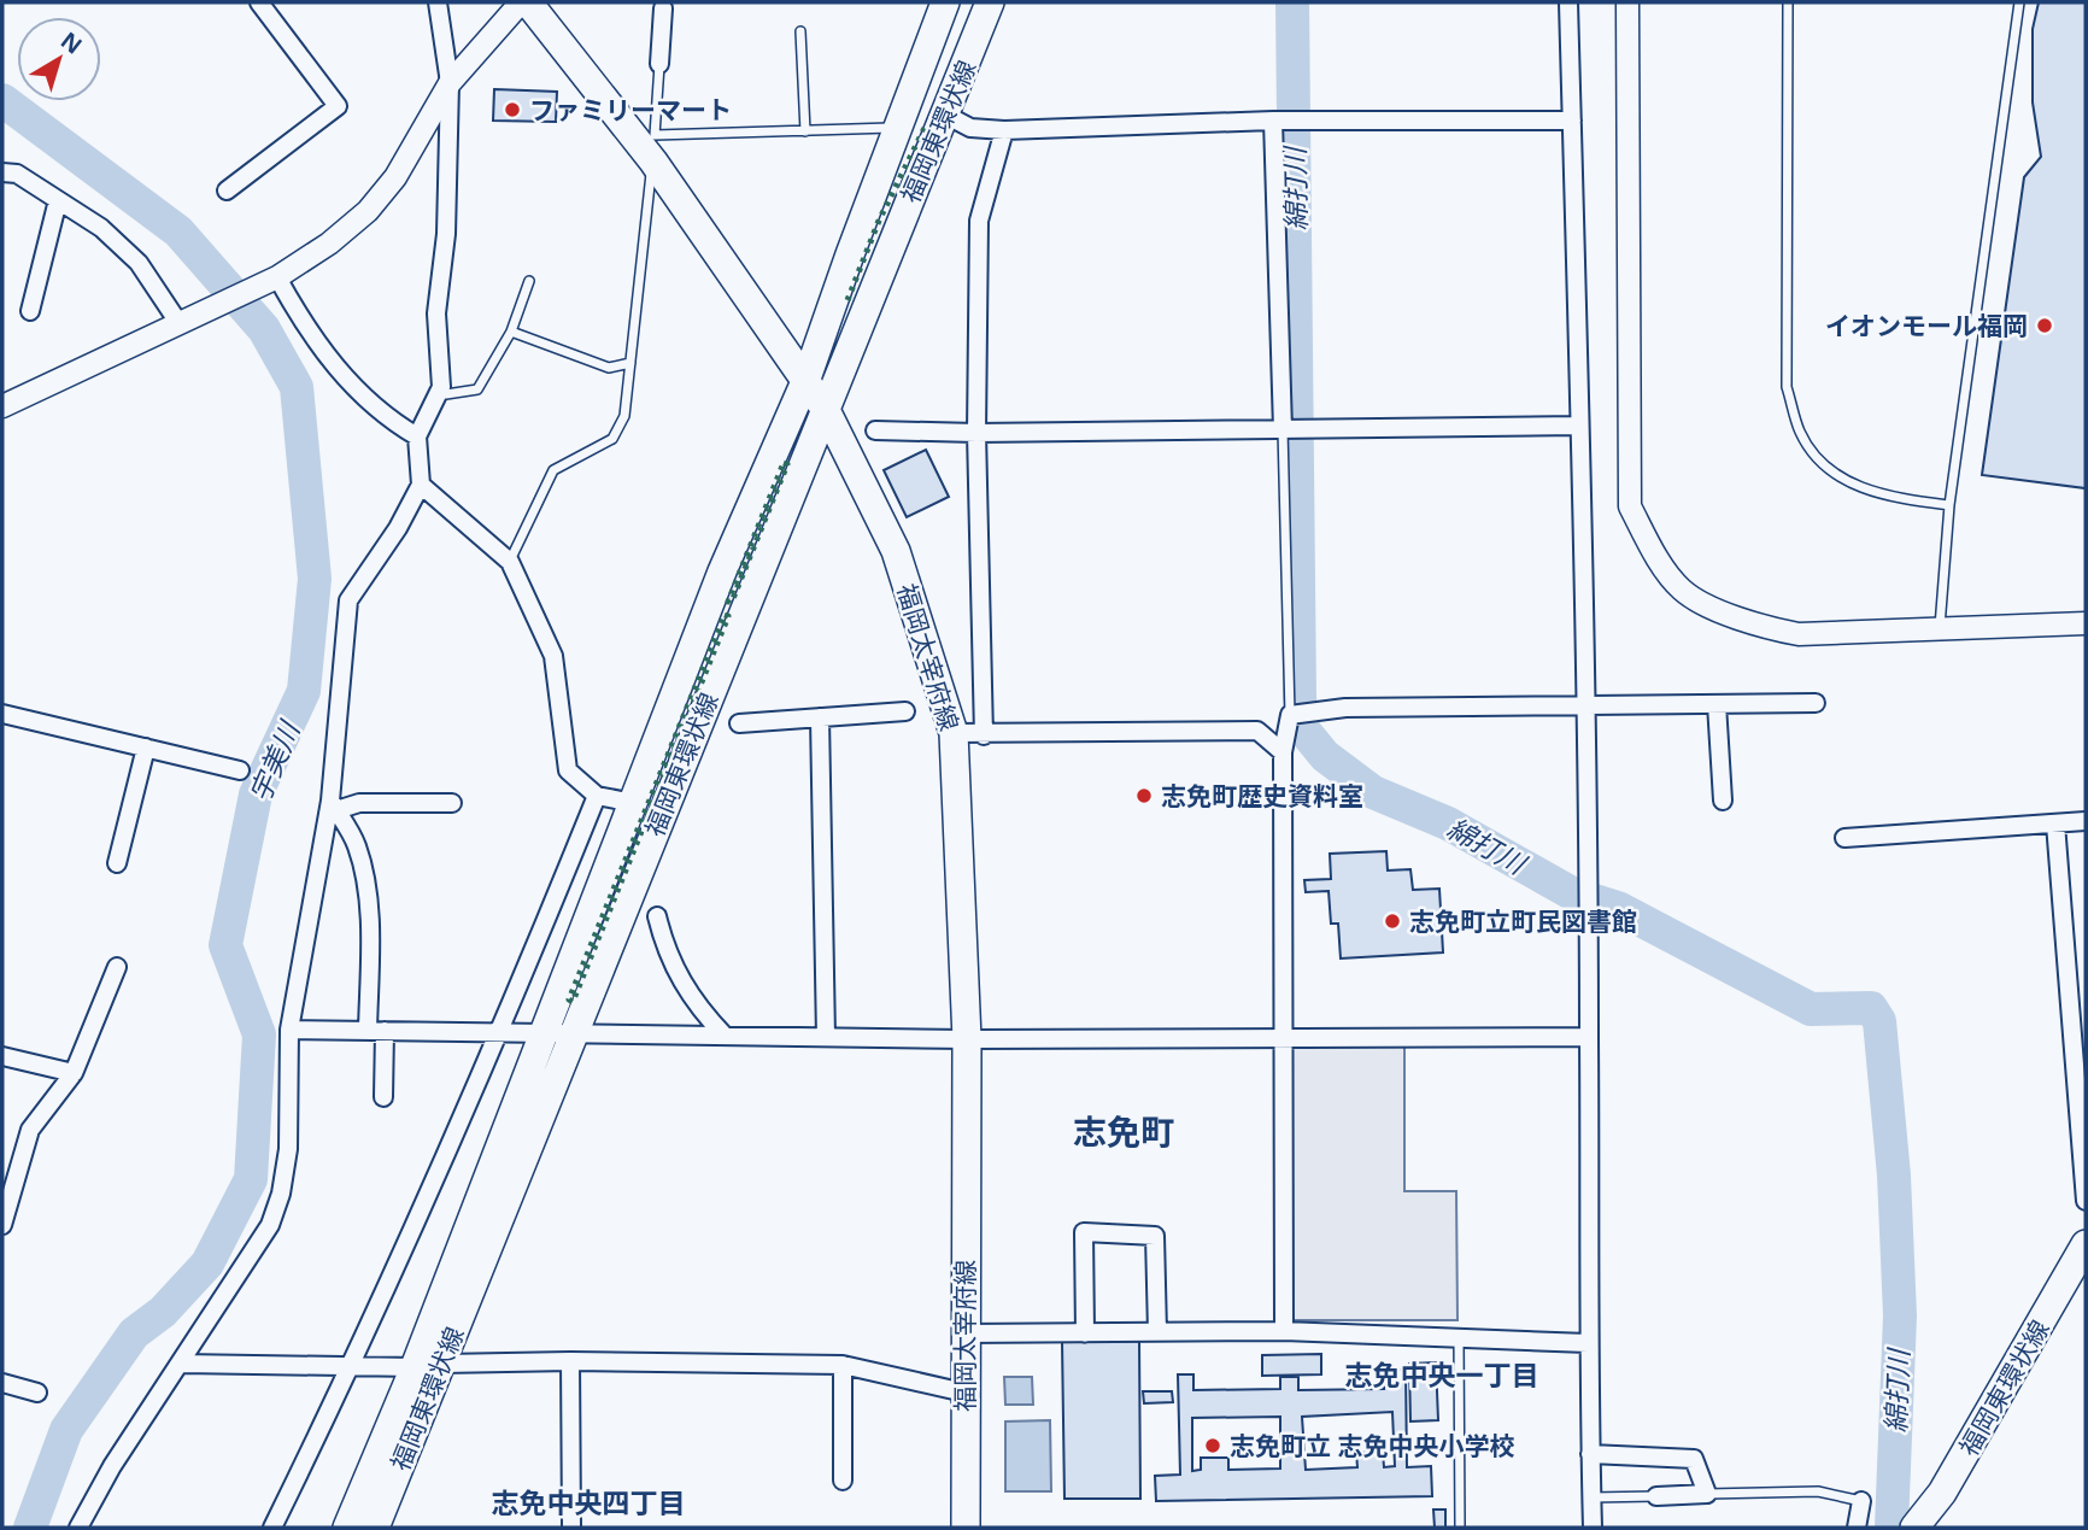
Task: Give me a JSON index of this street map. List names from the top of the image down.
{
  "streets": {
    "main road": ["福岡東環状線", "福岡太宰府線"]
  },
  "crossings": [
    ["福岡東環状線", "福岡太宰府線"]
  ],
  "districts": ["志免町", "志免中央一丁目", "志免中央四丁目"],
  "water": ["綿打川", "宇美川"],
  "places": [
    "ファミリーマート",
    "イオンモール福岡",
    "志免町歴史資料室",
    "志免町立町民図書館",
    "志免町立 志免中央小学校"
  ],
  "north": "top right"
}
